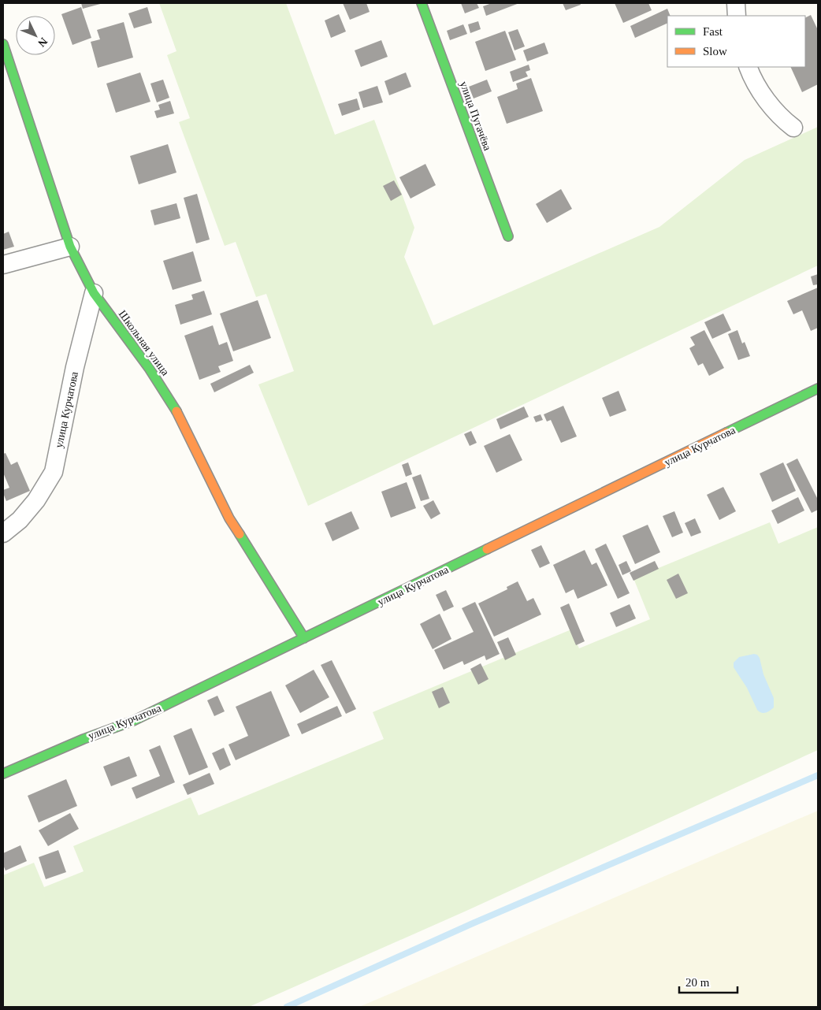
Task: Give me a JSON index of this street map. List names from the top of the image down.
{
  "streets": {
    "street": ["улица Пугачёва", "Школьная улица", "улица Курчатова"]
  },
  "crossings": [
    ["Школьная улица", "улица Курчатова"]
  ],
  "legend": ["Fast", "Slow"],
  "scale_bar": "20 m",
  "north": "bottom right"
}
